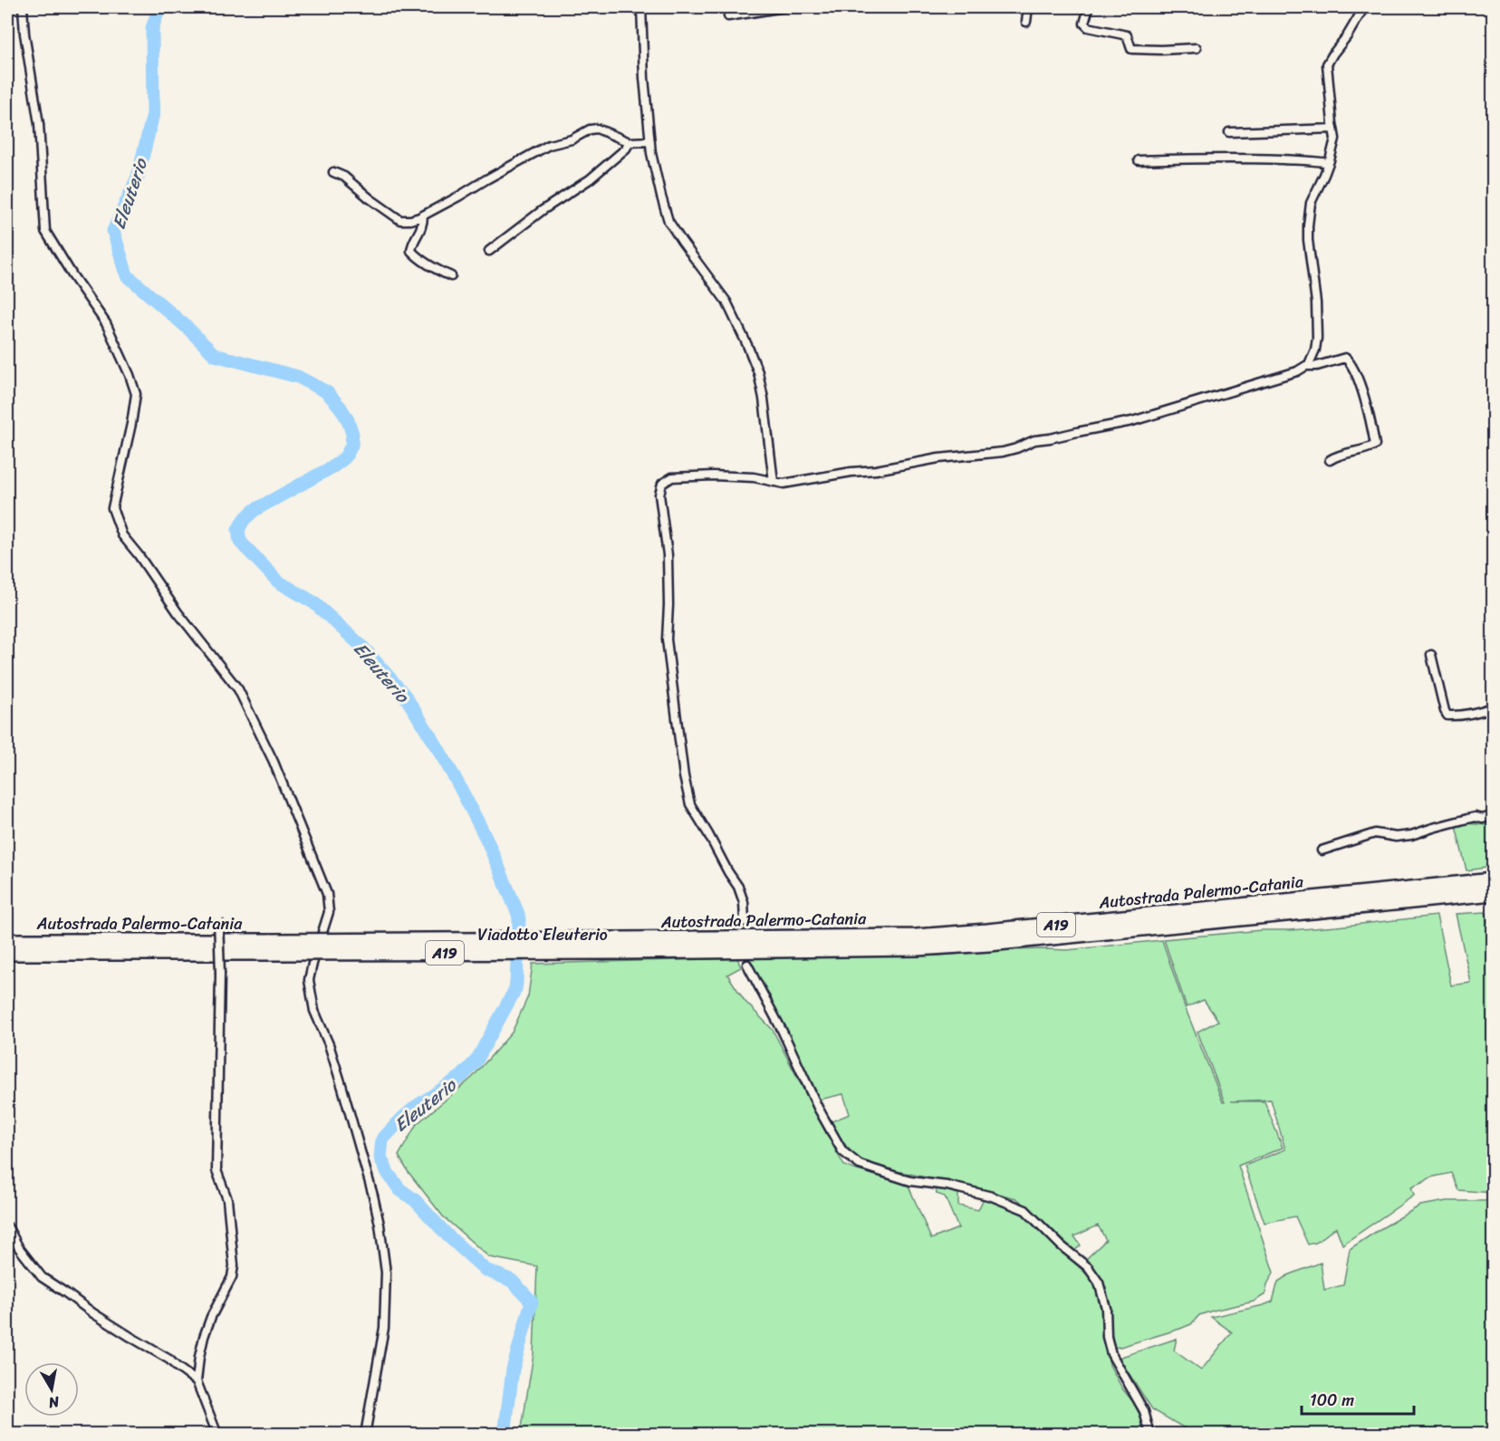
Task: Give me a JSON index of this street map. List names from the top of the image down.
{
  "streets": {
    "highway": ["Autostrada Palermo-Catania", "A19", "Viadotto Eleuterio"]
  },
  "crossings": [
    ["Autostrada Palermo-Catania", "Viadotto Eleuterio"]
  ],
  "water": ["Eleuterio"],
  "scale_bar": "100 m",
  "north": "bottom"
}
